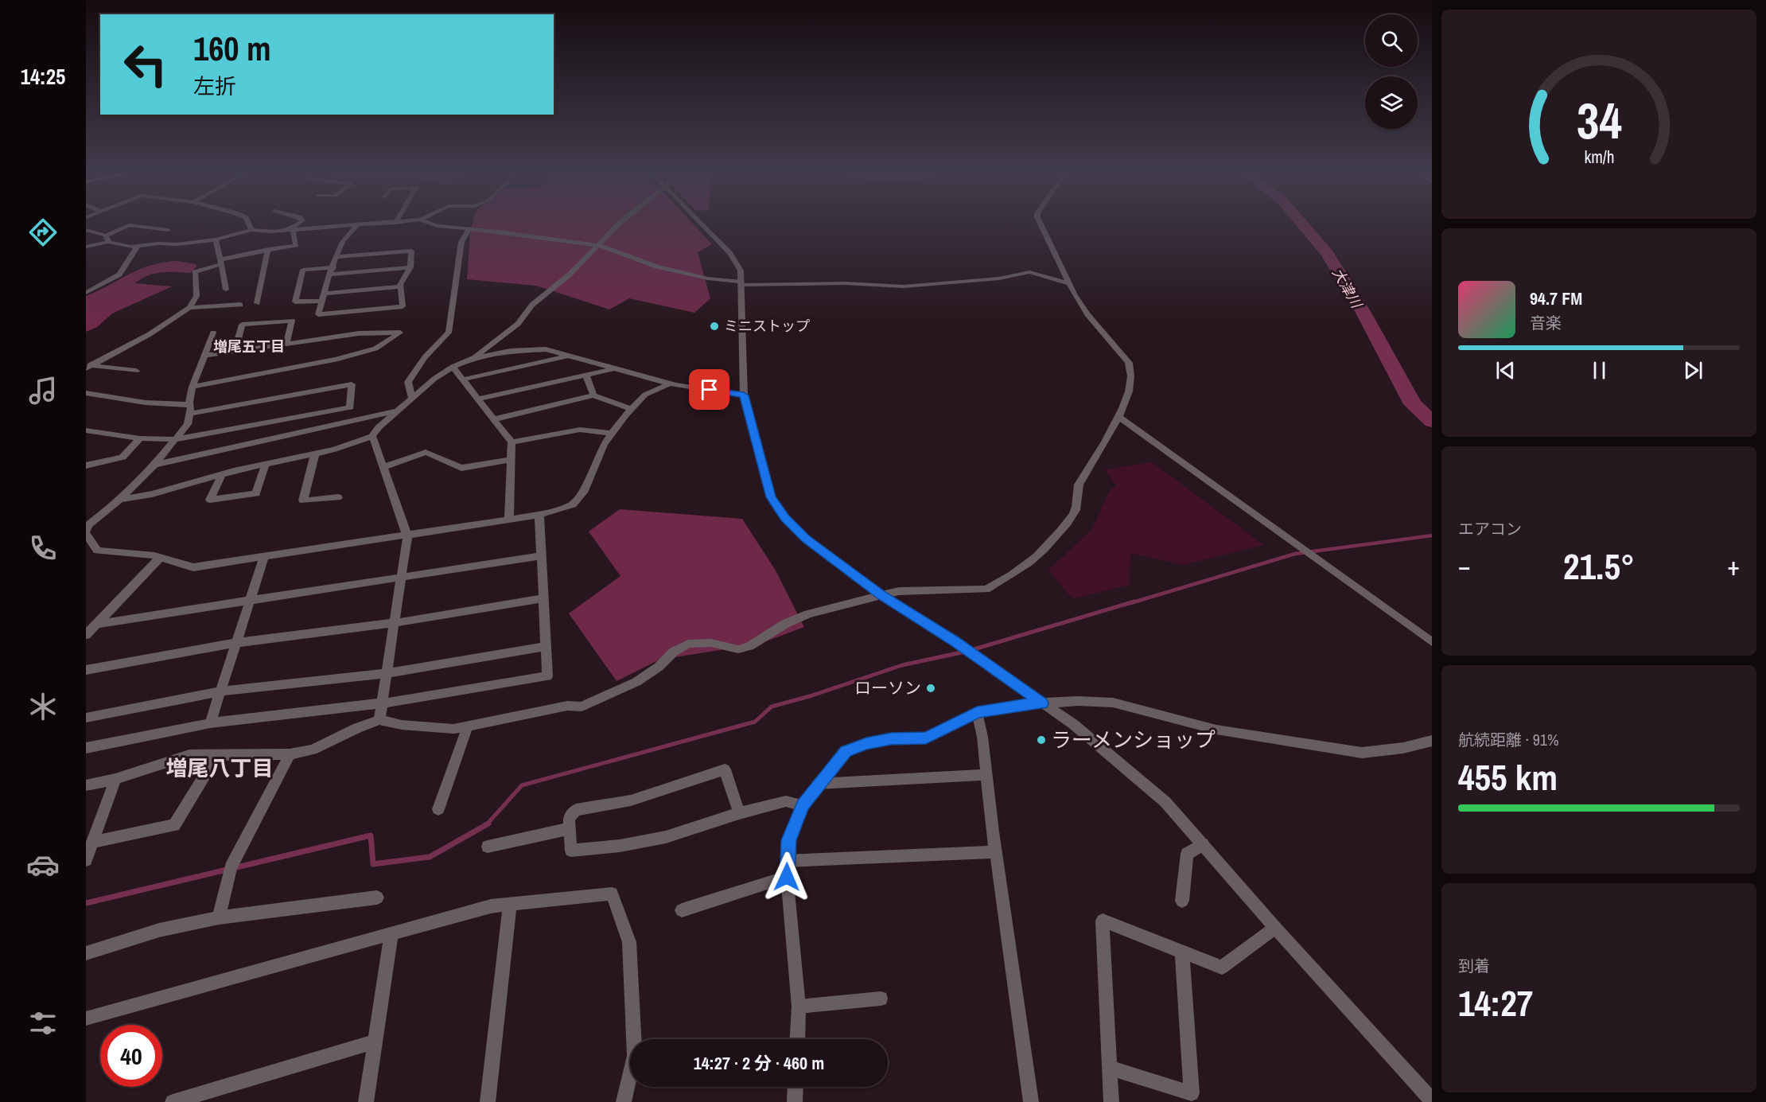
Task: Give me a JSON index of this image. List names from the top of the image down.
{
  "districts": ["増尾五丁目", "増尾八丁目"],
  "water": ["大津川"],
  "places": ["ミニストップ", "ローソン", "ラーメンショップ"],
  "page": {
    "tabs": "14:25",
    "turn": ["160 m", "左折"],
    "song": ["94.7 FM", "音楽"],
    "tile": [
      "エアコン",
      ["航続距離 · 91%", "455 km"],
      ["到着", "14:27"]
    ],
    "heat": ["−", "21.5°", "+"],
    "limit": "40",
    "trip": "14:27 · 2 分 · 460 m",
    "gauge": ["34", "km/h"]
  }
}
